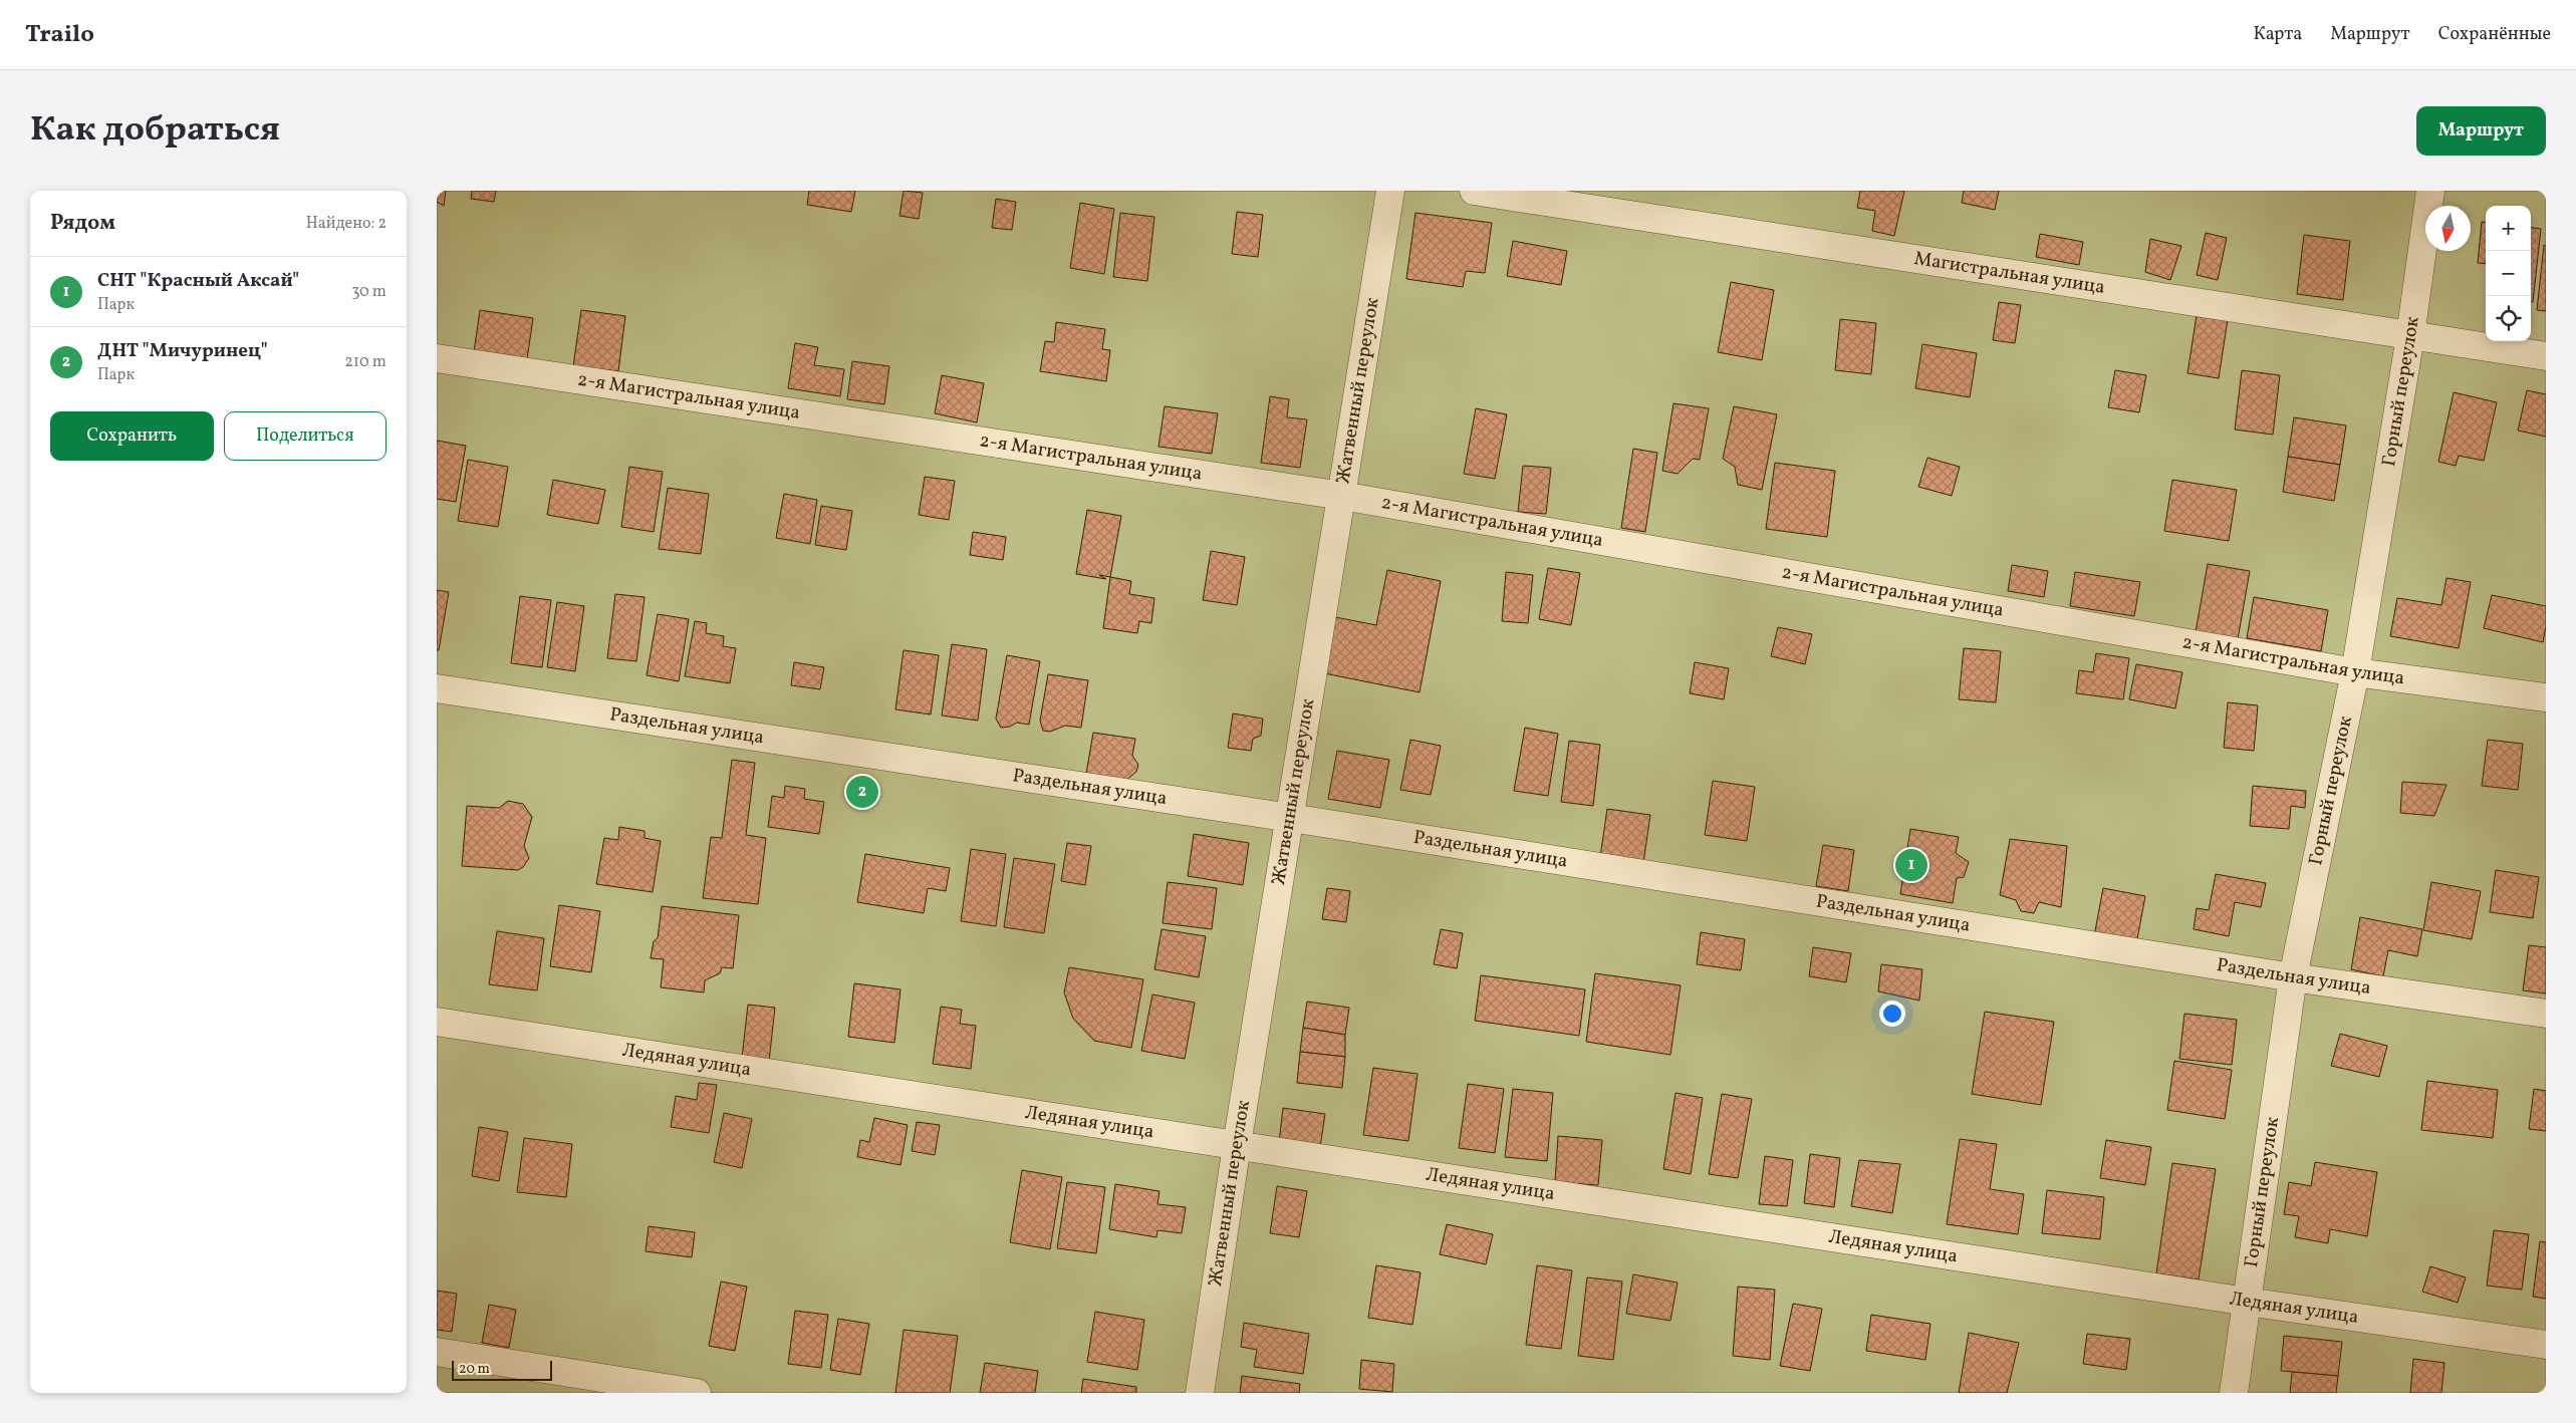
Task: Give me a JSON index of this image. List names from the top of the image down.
{
  "streets": {
    "lane": [
      "Магистральная улица",
      "Жатвенный переулок",
      "Горный переулок",
      "2-я Магистральная улица",
      "Раздельная улица",
      "Ледяная улица"
    ]
  },
  "crossings": [
    ["Магистральная улица", "Горный переулок"],
    ["Жатвенный переулок", "2-я Магистральная улица"],
    ["Жатвенный переулок", "Раздельная улица"],
    ["Жатвенный переулок", "Ледяная улица"],
    ["Горный переулок", "2-я Магистральная улица"],
    ["Горный переулок", "Раздельная улица"],
    ["Горный переулок", "Ледяная улица"]
  ],
  "scale_bar": "20 m",
  "north": "bottom",
  "page": {
    "header": "Trailo",
    "nav": ["Карта", "Маршрут", "Сохранённые"],
    "title": "Как добраться",
    "buttons": [
      "Маршрут",
      ["Сохранить", "Поделиться"]
    ],
    "heading": ["Рядом", "Найдено: 2"],
    "map_buttons": ["+", "−"],
    "list": [
      {
        "mark": "1",
        "name": "СНТ \"Красный Аксай\"",
        "note": "Парк",
        "value": "30 m"
      },
      {
        "mark": "2",
        "name": "ДНТ \"Мичуринец\"",
        "note": "Парк",
        "value": "210 m"
      }
    ],
    "pins": ["2", "1"],
    "scale": "20 m"
  }
}
